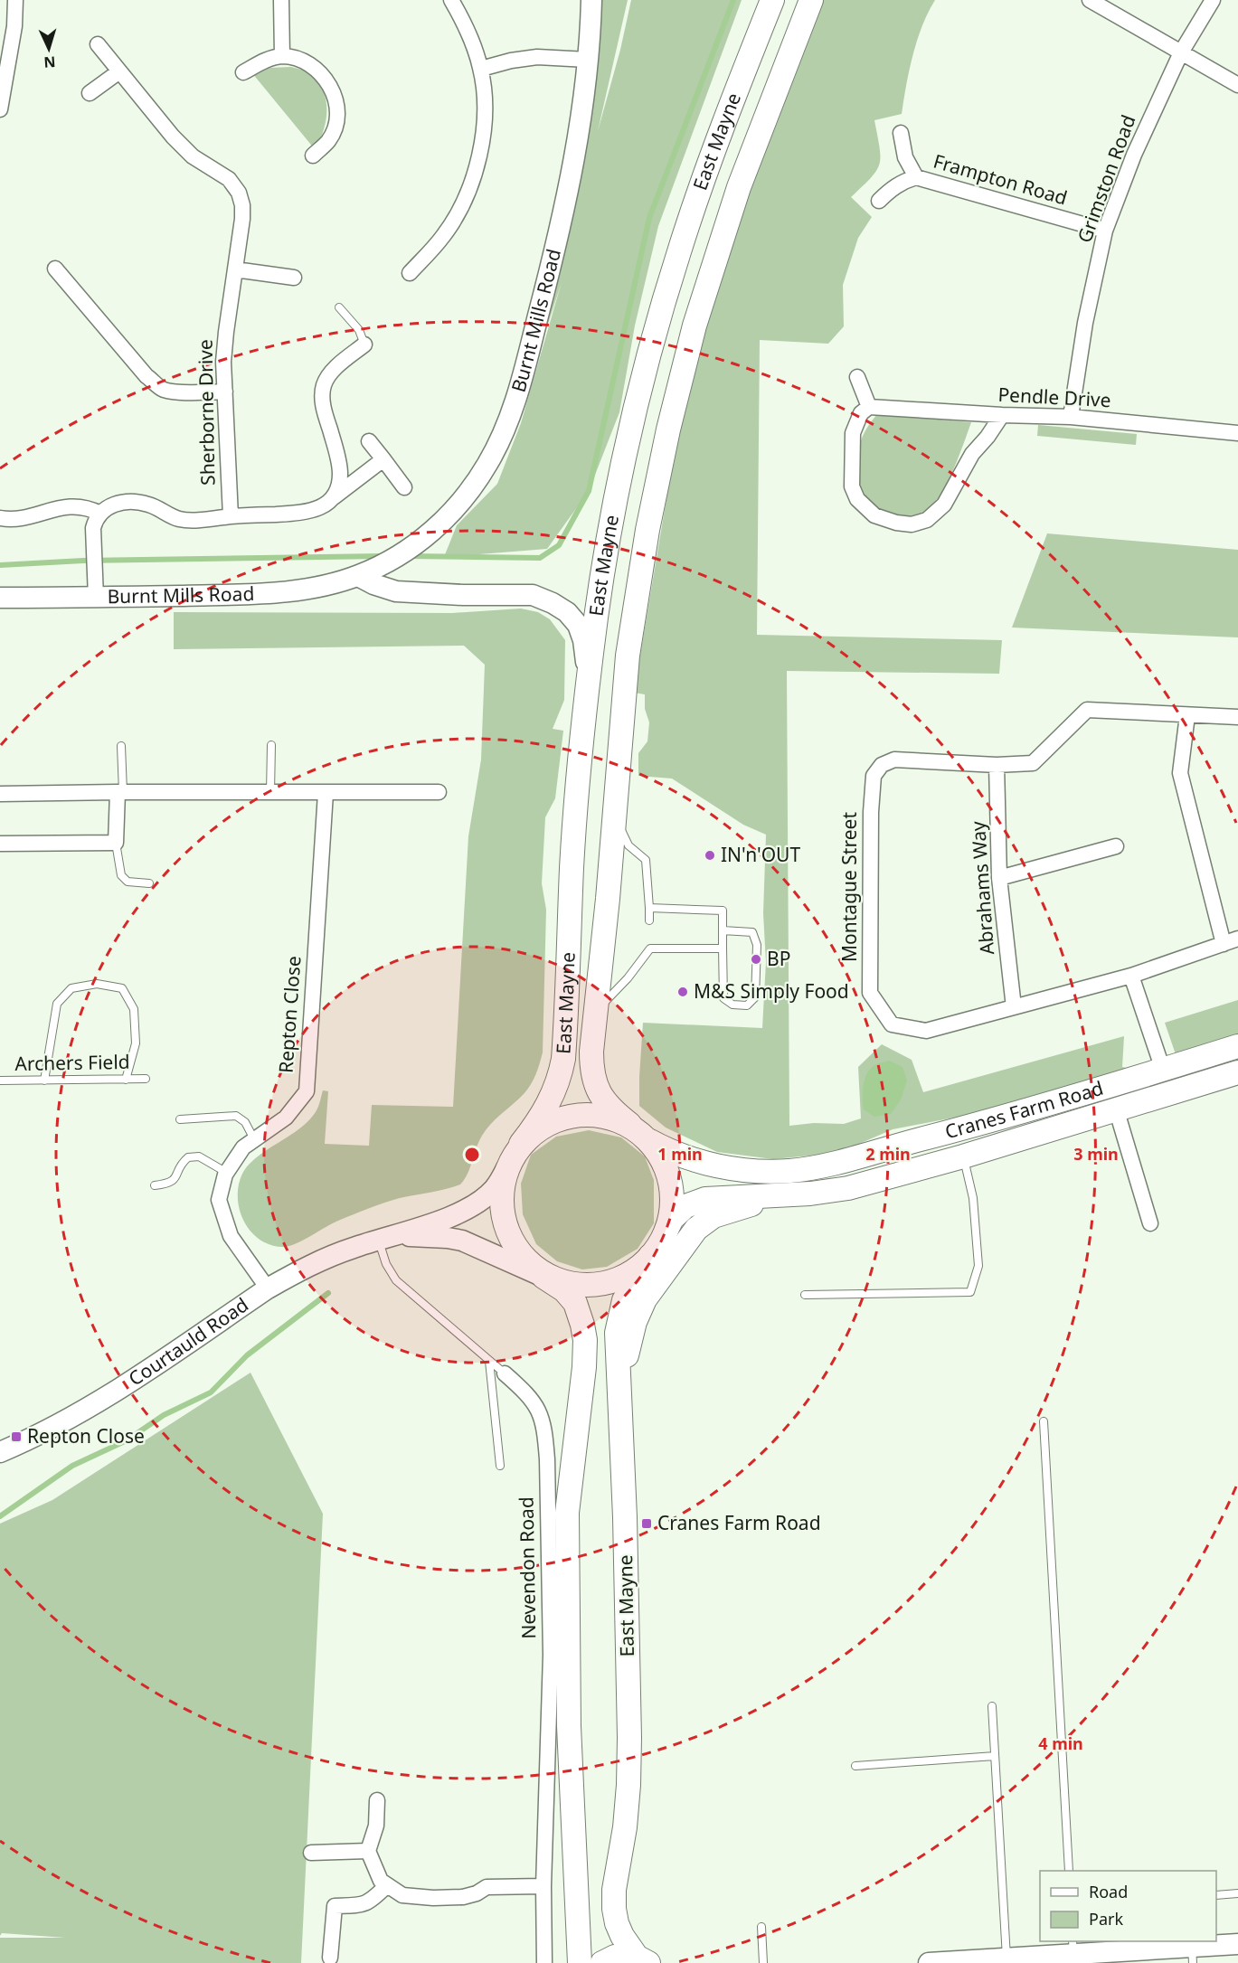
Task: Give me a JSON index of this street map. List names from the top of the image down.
{
  "streets": {
    "main road": ["East Mayne", "Cranes Farm Road"],
    "street": [
      "Grimston Road",
      "Frampton Road",
      "Burnt Mills Road",
      "Pendle Drive",
      "Sherborne Drive",
      "Montague Street",
      "Abrahams Way",
      "Repton Close",
      "Courtauld Road",
      "Nevendon Road"
    ],
    "lane": ["Archers Field"]
  },
  "crossings": [
    ["East Mayne", "Cranes Farm Road"],
    ["East Mayne", "Courtauld Road"],
    ["Grimston Road", "Frampton Road"],
    ["Grimston Road", "Pendle Drive"],
    ["Montague Street", "Abrahams Way"],
    ["Repton Close", "Courtauld Road"],
    ["Cranes Farm Road", "Courtauld Road"],
    ["Courtauld Road", "Nevendon Road"]
  ],
  "places": {
    "other": ["IN'n'OUT", "BP", "M&S Simply Food"],
    "transit": ["Repton Close", "Cranes Farm Road"]
  },
  "legend": ["Road", "Park"],
  "north": "bottom",
  "rings": [
    "1 min",
    "2 min",
    "3 min",
    "4 min"
  ]
}
